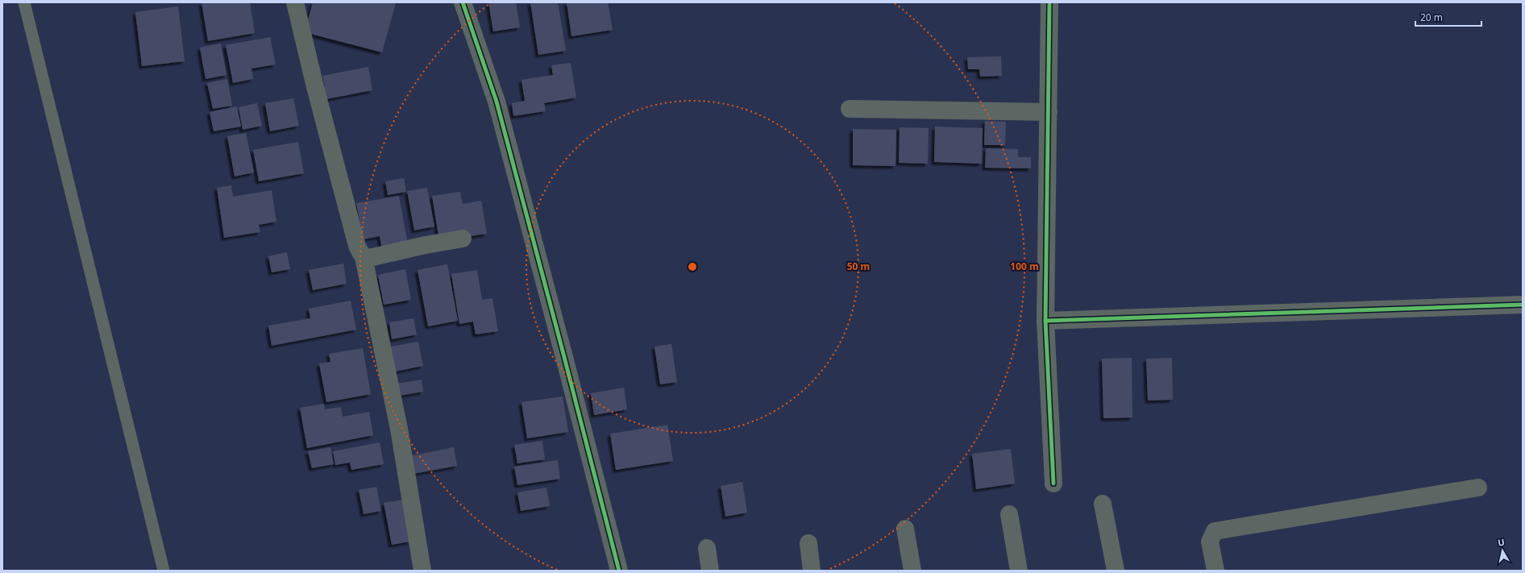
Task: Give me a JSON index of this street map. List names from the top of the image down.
{
  "scale_bar": "20 m",
  "north": "top",
  "rings": ["50 m", "100 m"]
}
